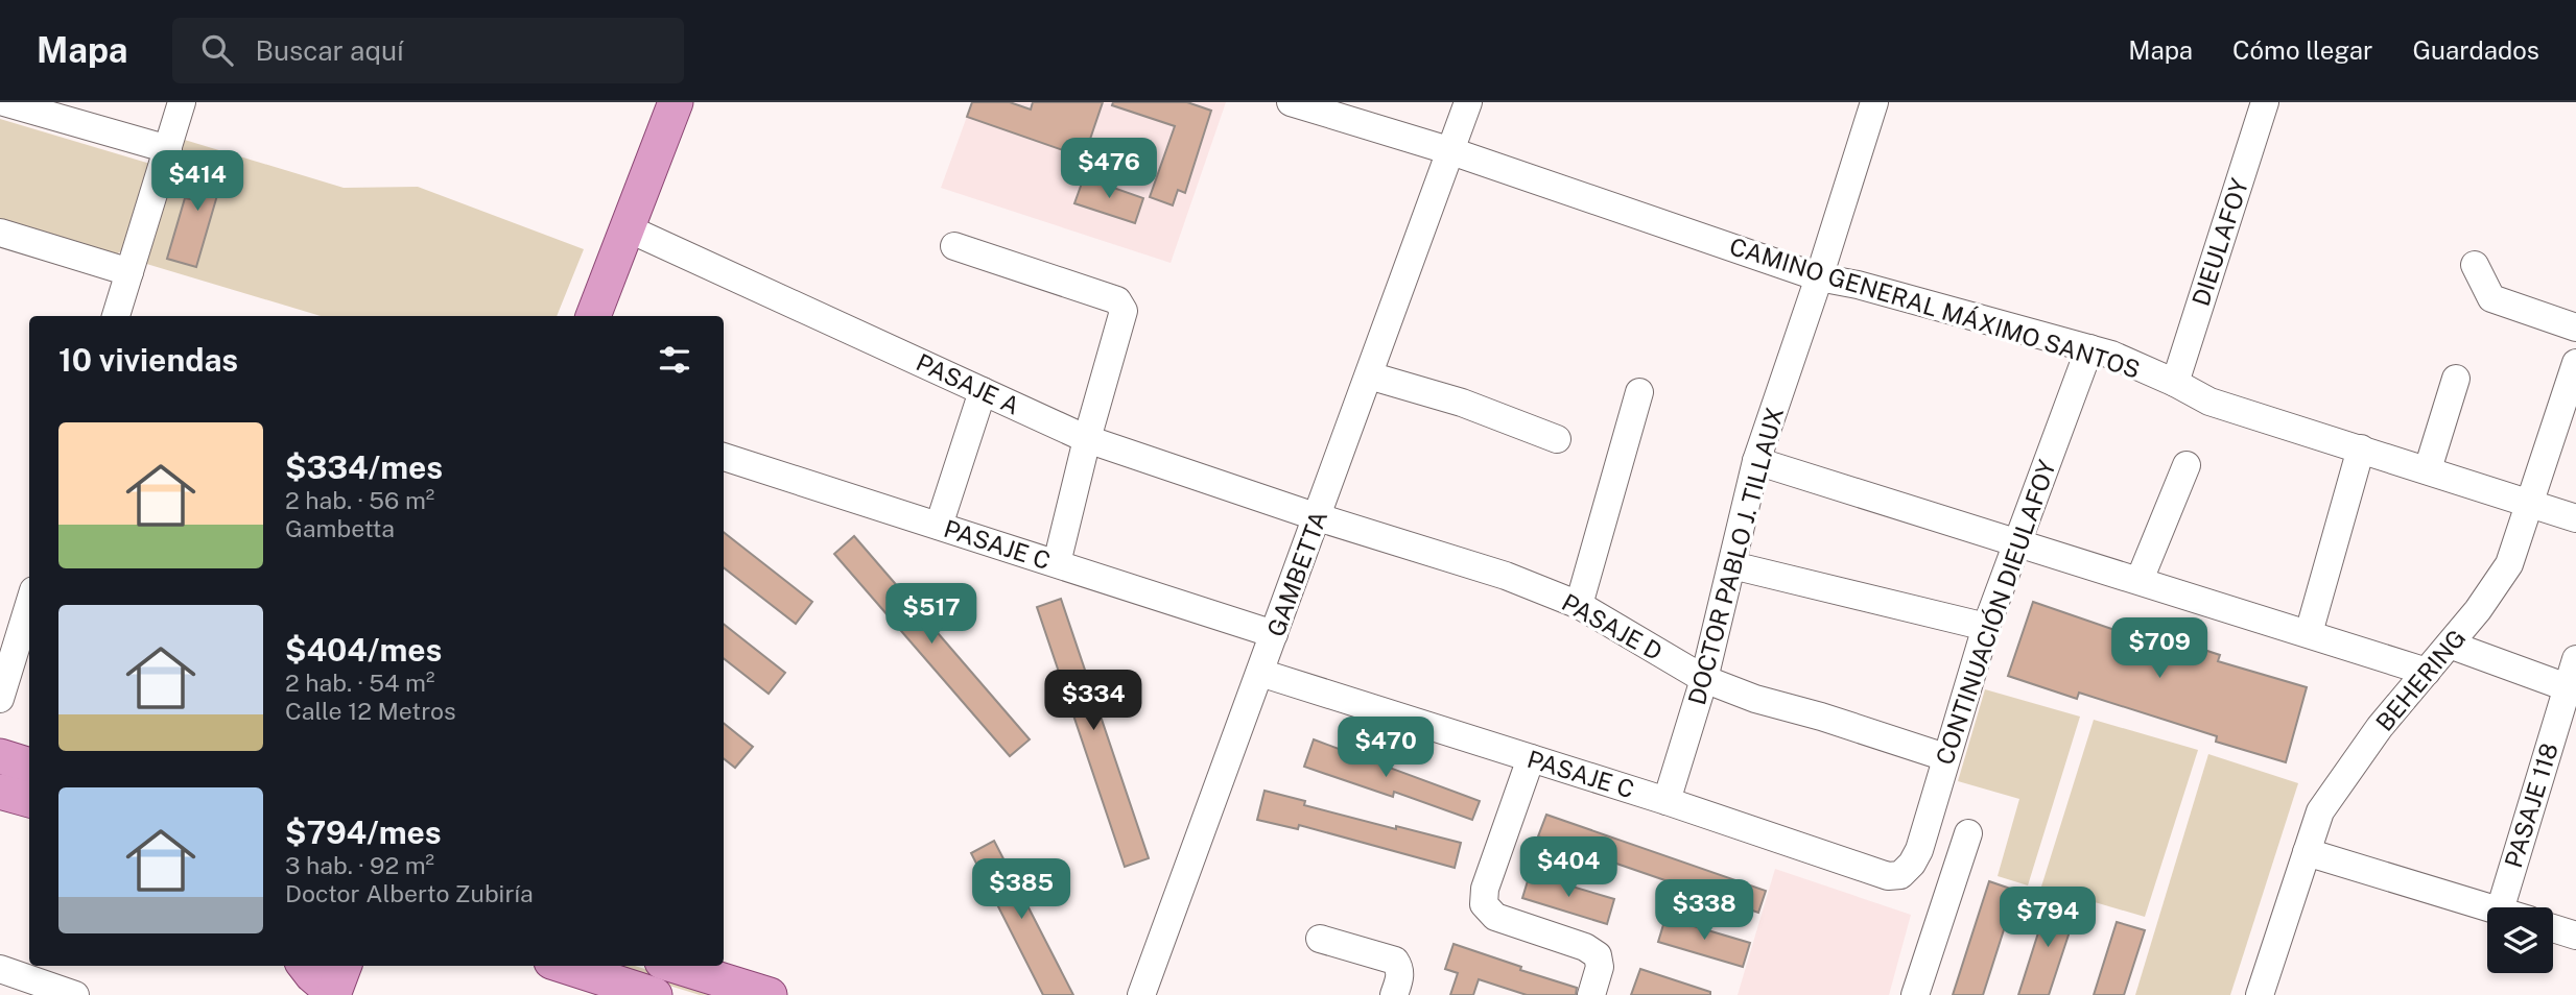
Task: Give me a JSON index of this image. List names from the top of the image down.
{
  "streets": {
    "street": [
      "DIEULAFOY",
      "CAMINO GENERAL MÁXIMO SANTOS",
      "PASAJE A",
      "PASAJE C",
      "DOCTOR PABLO J. TILLAUX",
      "GAMBETTA",
      "CONTINUACIÓN DIEULAFOY",
      "PASAJE D",
      "BEHERING",
      "PASAJE 118"
    ]
  },
  "crossings": [
    ["DIEULAFOY", "CAMINO GENERAL MÁXIMO SANTOS"],
    ["CAMINO GENERAL MÁXIMO SANTOS", "DOCTOR PABLO J. TILLAUX"],
    ["CAMINO GENERAL MÁXIMO SANTOS", "GAMBETTA"],
    ["CAMINO GENERAL MÁXIMO SANTOS", "CONTINUACIÓN DIEULAFOY"],
    ["CAMINO GENERAL MÁXIMO SANTOS", "BEHERING"],
    ["PASAJE A", "GAMBETTA"],
    ["PASAJE A", "PASAJE D"],
    ["PASAJE C", "DOCTOR PABLO J. TILLAUX"],
    ["PASAJE C", "GAMBETTA"],
    ["PASAJE C", "CONTINUACIÓN DIEULAFOY"],
    ["DOCTOR PABLO J. TILLAUX", "PASAJE D"],
    ["GAMBETTA", "PASAJE D"],
    ["CONTINUACIÓN DIEULAFOY", "PASAJE D"]
  ],
  "page": {
    "header": "Mapa",
    "search": "Buscar aquí",
    "nav": ["Mapa", "Cómo llegar", "Guardados"],
    "price": [
      "$476",
      "$414",
      "$517",
      "$709",
      "$334",
      "$470",
      "$404",
      "$385",
      "$338",
      "$794"
    ],
    "heading": "10 viviendas",
    "list": [
      {
        "name": "$334/mes",
        "note": "2 hab. · 56 m² · Gambetta"
      },
      {
        "name": "$404/mes",
        "note": "2 hab. · 54 m² · Calle 12 Metros"
      },
      {
        "name": "$794/mes",
        "note": "3 hab. · 92 m² · Doctor Alberto Zubiría"
      }
    ]
  }
}
